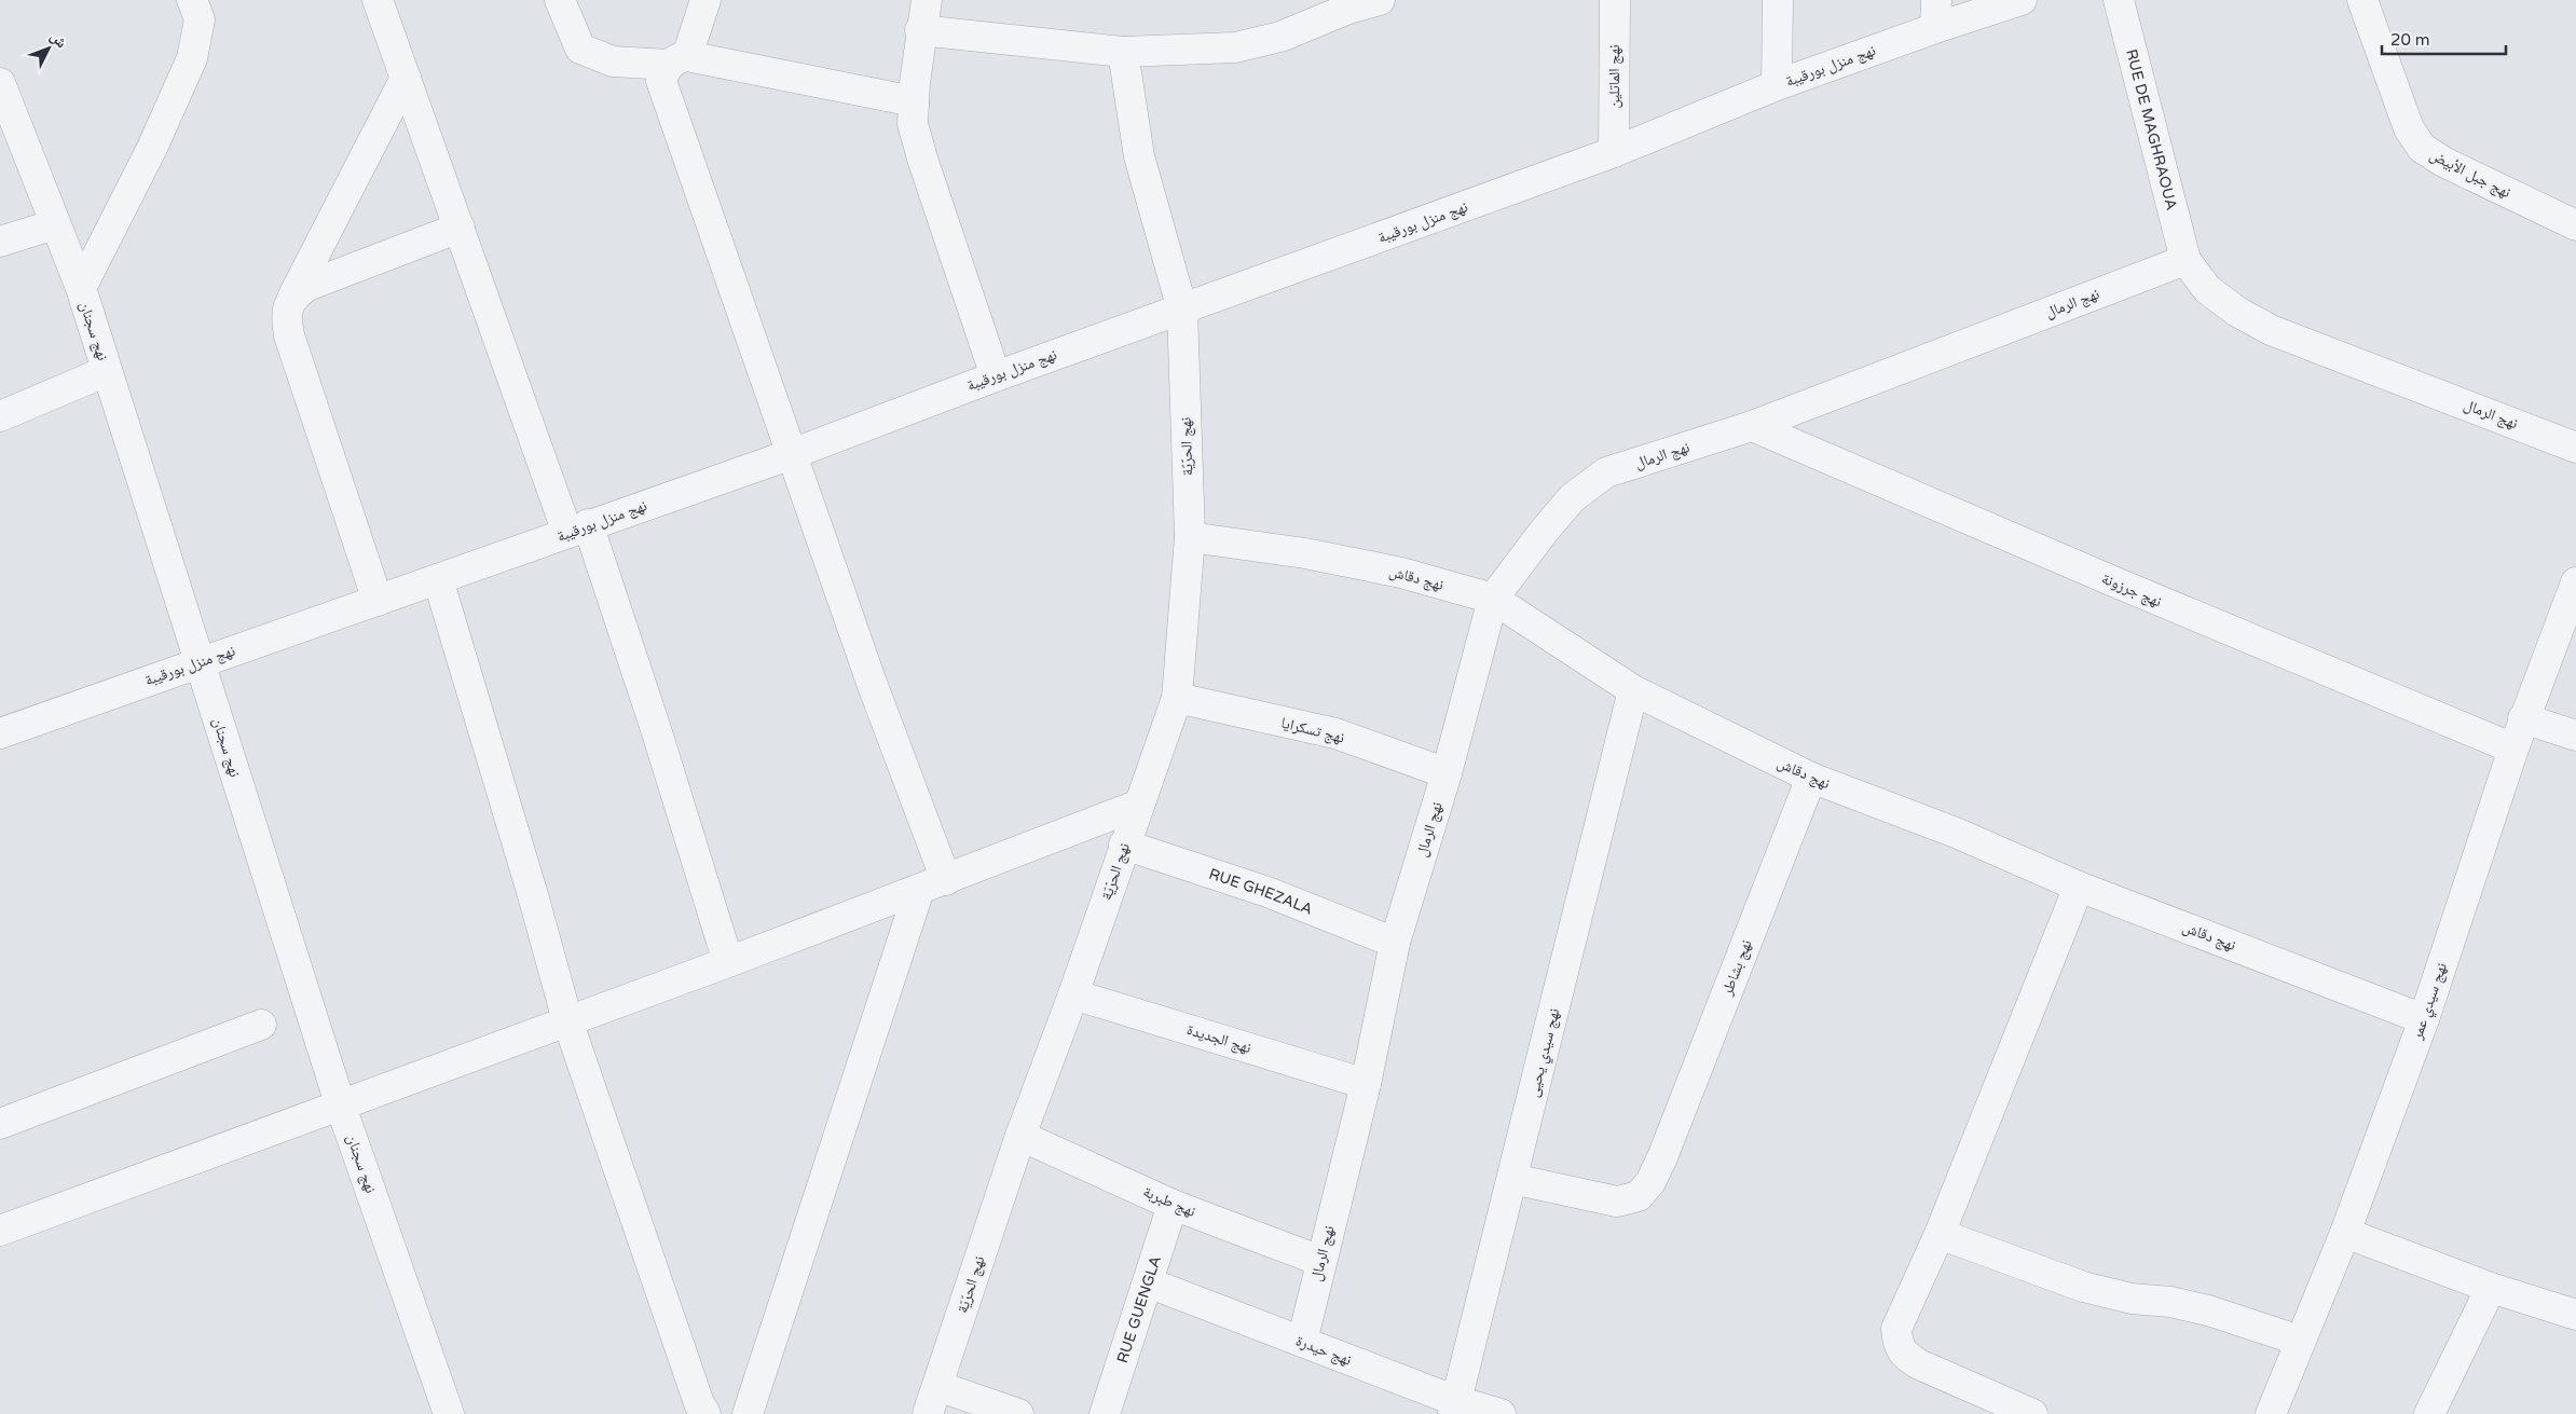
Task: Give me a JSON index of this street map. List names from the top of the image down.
{
  "streets": {
    "street": [
      "نهج منزل بورقيبة",
      "نهج الماتلين",
      "RUE DE MAGHRAOUA",
      "نهج جبل الأبيض",
      "نهج الرمال",
      "نهج سجنان",
      "نهج الحرّيّة",
      "نهج دقاش",
      "نهج جرزونة",
      "نهج تسكرايا",
      "RUE GHEZALA",
      "نهج بشاطر",
      "نهج سيدي عمر",
      "نهج الجديدة",
      "نهج سيدي يحيى",
      "نهج طبربة",
      "RUE GUENGLA",
      "نهج حيدرة"
    ]
  },
  "crossings": [
    ["نهج منزل بورقيبة", "نهج الماتلين"],
    ["نهج منزل بورقيبة", "نهج سجنان"],
    ["نهج منزل بورقيبة", "نهج الحرّيّة"],
    ["RUE DE MAGHRAOUA", "نهج الرمال"],
    ["نهج الرمال", "نهج دقاش"],
    ["نهج الرمال", "نهج جرزونة"],
    ["نهج الرمال", "نهج تسكرايا"],
    ["نهج الرمال", "RUE GHEZALA"],
    ["نهج الرمال", "نهج الجديدة"],
    ["نهج الرمال", "نهج طبربة"],
    ["نهج الرمال", "نهج حيدرة"],
    ["نهج الحرّيّة", "نهج دقاش"],
    ["نهج الحرّيّة", "نهج تسكرايا"],
    ["نهج الحرّيّة", "RUE GHEZALA"],
    ["نهج الحرّيّة", "نهج الجديدة"],
    ["نهج الحرّيّة", "نهج طبربة"],
    ["نهج دقاش", "نهج بشاطر"],
    ["نهج دقاش", "نهج سيدي عمر"],
    ["نهج دقاش", "نهج سيدي يحيى"],
    ["نهج جرزونة", "نهج سيدي عمر"],
    ["نهج بشاطر", "نهج سيدي يحيى"],
    ["نهج سيدي يحيى", "نهج حيدرة"],
    ["نهج طبربة", "RUE GUENGLA"],
    ["RUE GUENGLA", "نهج حيدرة"]
  ],
  "scale_bar": "20 m",
  "north": "top right"
}
